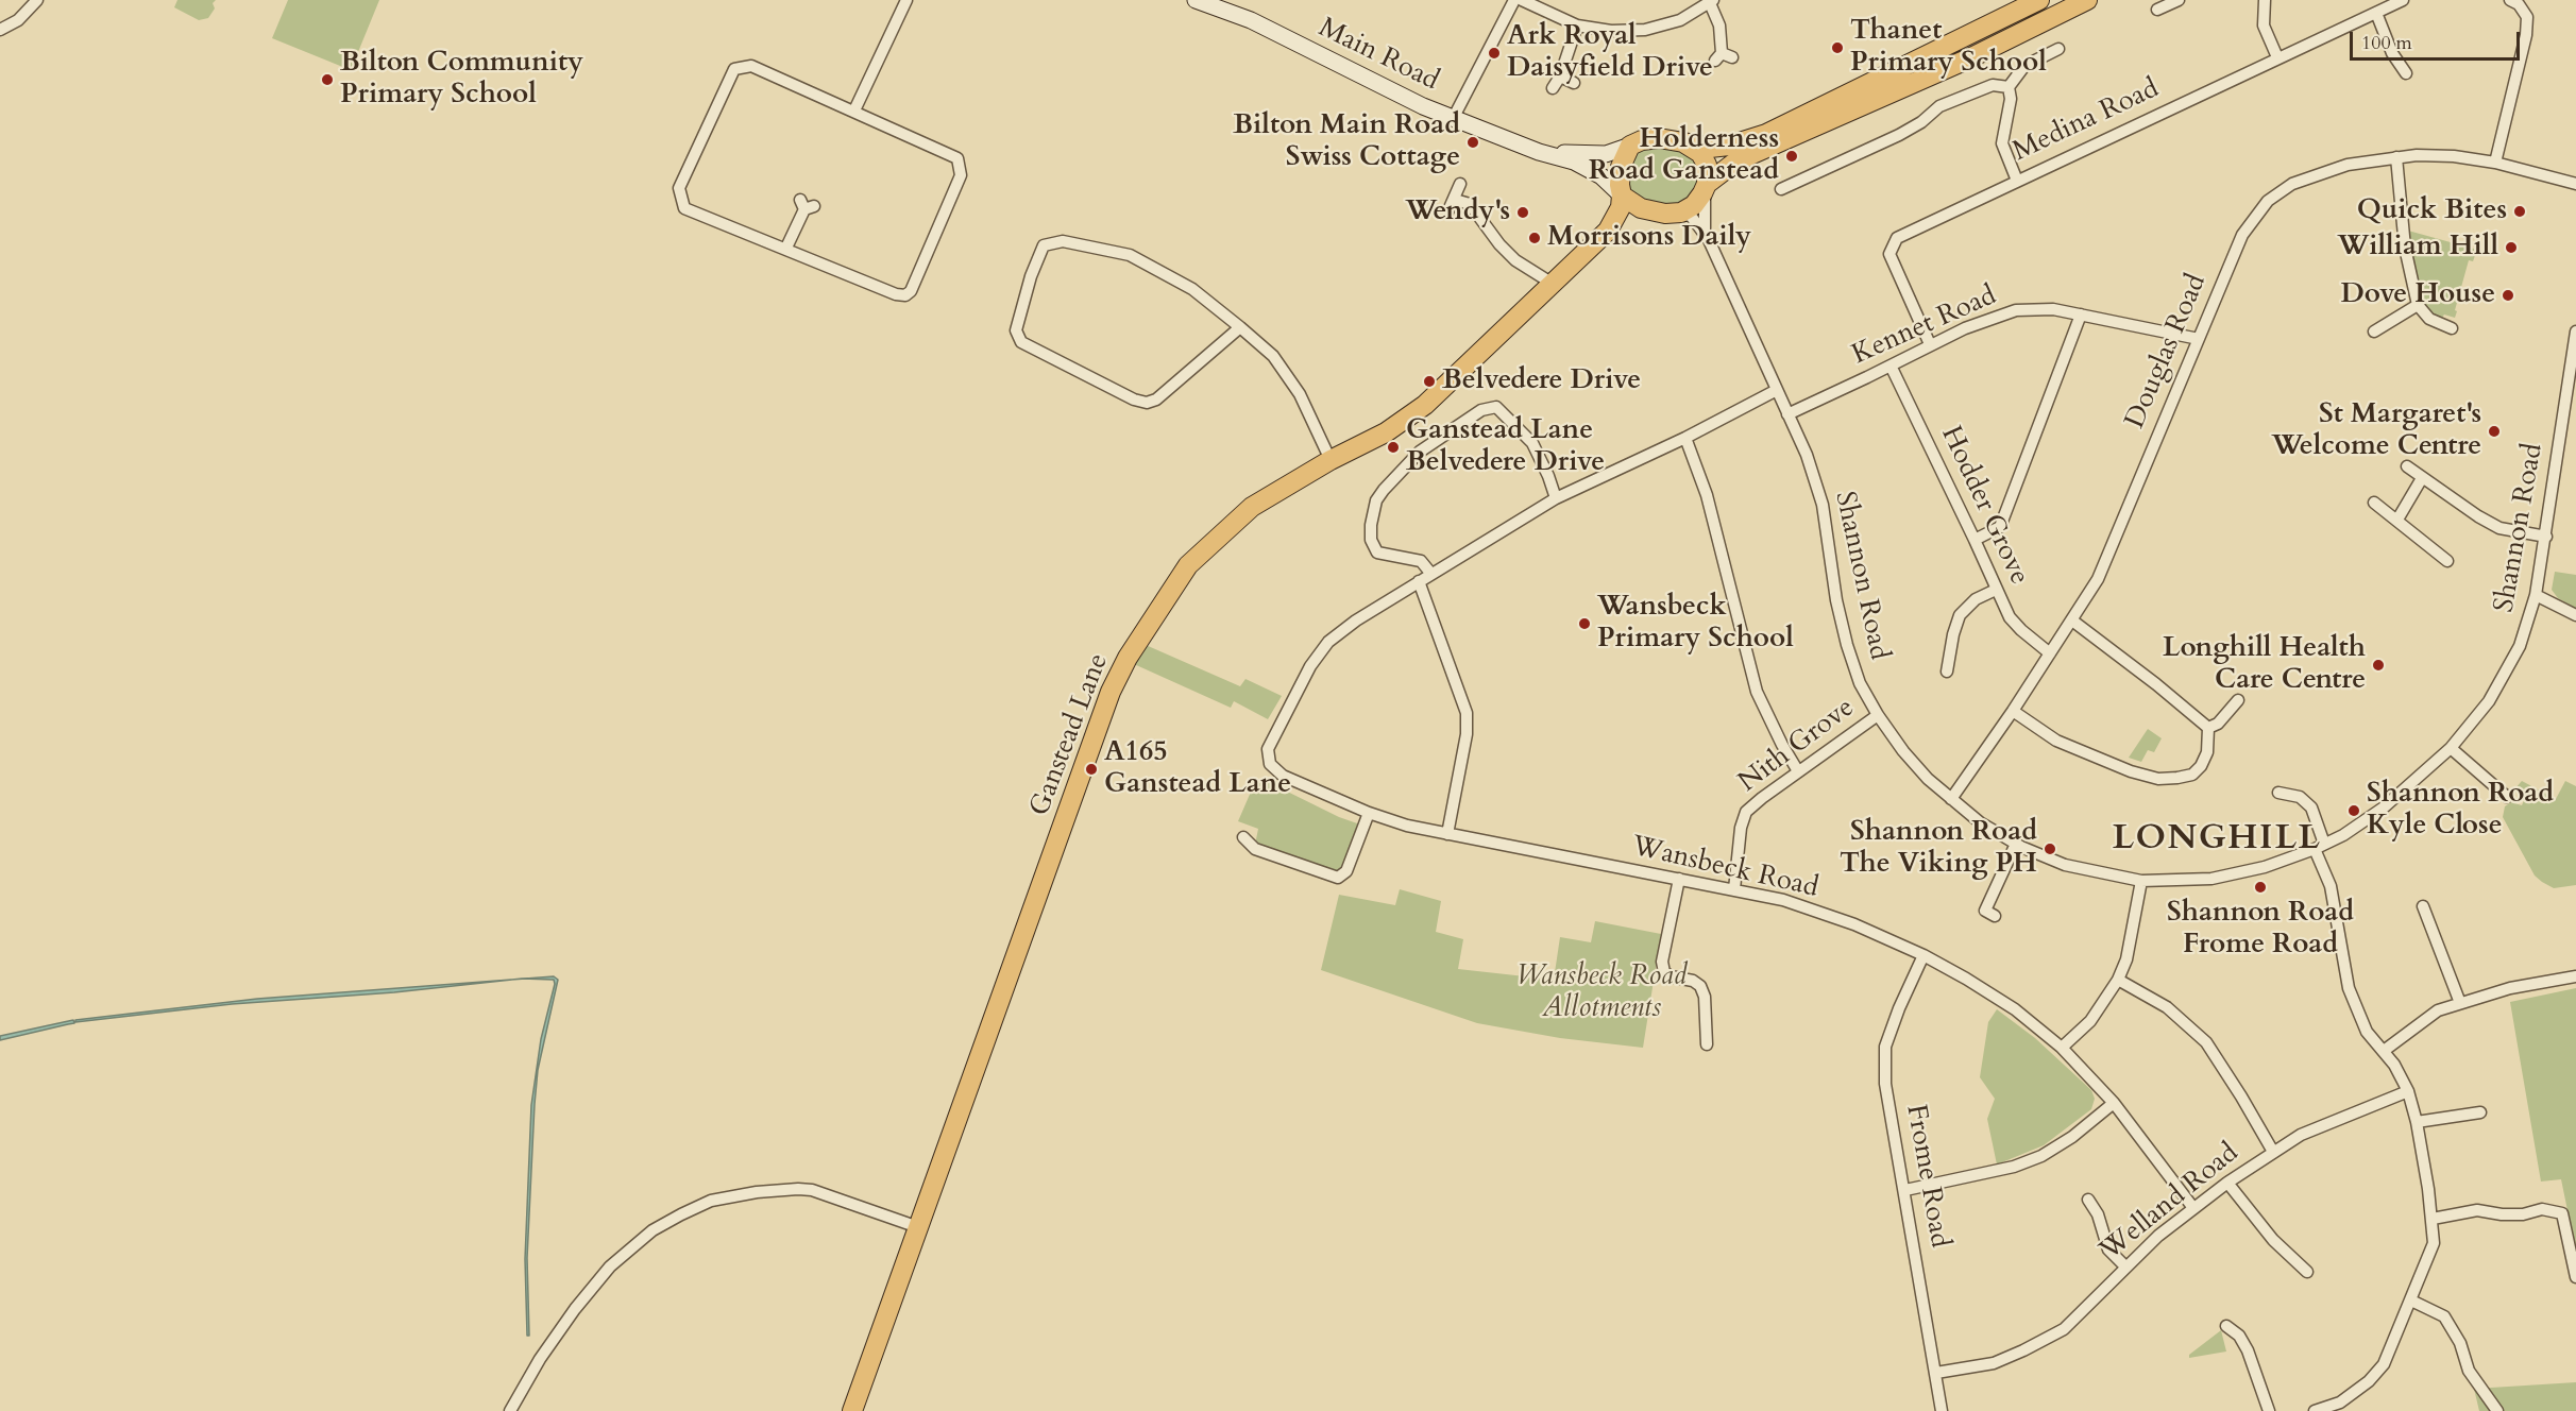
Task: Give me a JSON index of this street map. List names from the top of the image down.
{
  "streets": {
    "highway": ["Ganstead Lane"],
    "main road": ["Main Road"],
    "street": [
      "Medina Road",
      "Kennet Road",
      "Douglas Road",
      "Hodder Grove",
      "Shannon Road",
      "Nith Grove",
      "Wansbeck Road",
      "Frome Road",
      "Welland Road"
    ]
  },
  "crossings": [
    ["Main Road", "Shannon Road"],
    ["Main Road", "Ganstead Lane"],
    ["Medina Road", "Kennet Road"],
    ["Kennet Road", "Douglas Road"],
    ["Kennet Road", "Hodder Grove"],
    ["Kennet Road", "Shannon Road"],
    ["Douglas Road", "Hodder Grove"],
    ["Douglas Road", "Shannon Road"],
    ["Shannon Road", "Ganstead Lane"],
    ["Shannon Road", "Nith Grove"],
    ["Shannon Road", "Wansbeck Road"],
    ["Nith Grove", "Wansbeck Road"],
    ["Wansbeck Road", "Frome Road"],
    ["Wansbeck Road", "Welland Road"],
    ["Frome Road", "Welland Road"]
  ],
  "districts": ["LONGHILL"],
  "parks": ["Wansbeck Road Allotments"],
  "places": [
    "Thanet Primary School",
    "Ark Royal Daisyfield Drive",
    "Bilton Community Primary School",
    "Bilton Main Road Swiss Cottage",
    "Holderness Road Ganstead",
    "Quick Bites",
    "Wendy's",
    "Morrisons Daily",
    "William Hill",
    "Dove House",
    "Belvedere Drive",
    "St Margaret's Welcome Centre",
    "Ganstead Lane Belvedere Drive",
    "Wansbeck Primary School",
    "Longhill Health Care Centre",
    "A165 Ganstead Lane",
    "Shannon Road Kyle Close",
    "Shannon Road The Viking PH",
    "Shannon Road Frome Road"
  ],
  "scale_bar": "100 m"
}
